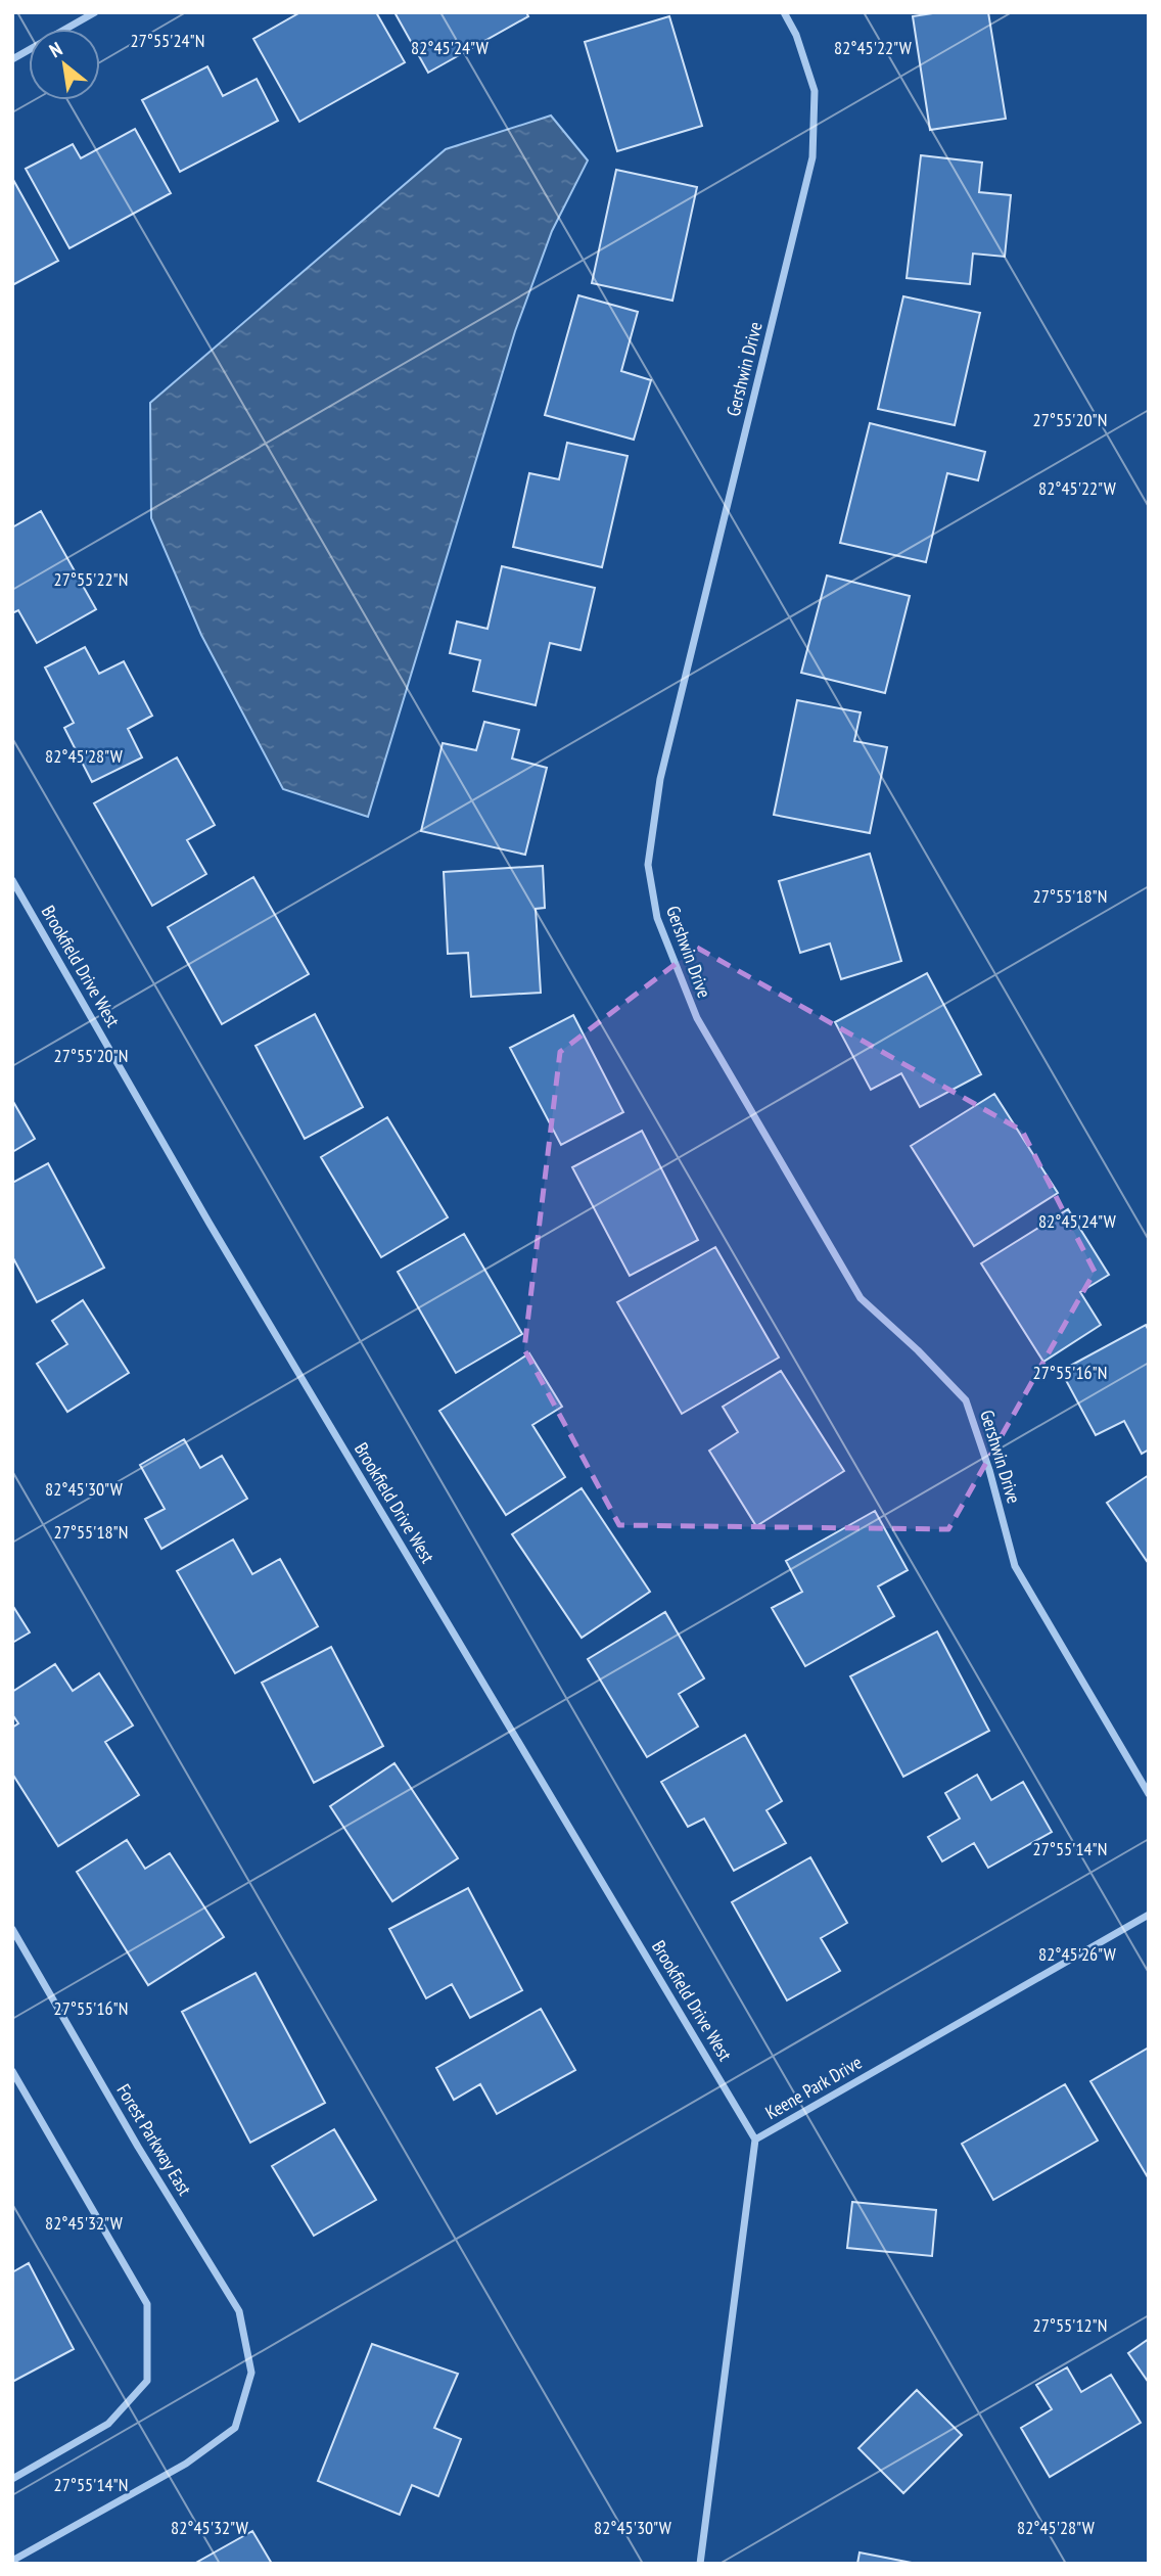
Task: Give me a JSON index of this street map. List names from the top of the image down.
{
  "streets": {
    "street": [
      "Gershwin Drive",
      "Brookfield Drive West",
      "Keene Park Drive",
      "Forest Parkway East"
    ]
  },
  "crossings": [
    ["Brookfield Drive West", "Keene Park Drive"]
  ],
  "north": "top left",
  "coordinates": [
    "27°55'24\"N",
    "82°45'24\"W",
    "82°45'22\"W",
    "27°55'20\"N",
    "27°55'22\"N",
    "82°45'28\"W",
    "27°55'18\"N",
    "27°55'16\"N",
    "82°45'30\"W",
    "27°55'14\"N",
    "82°45'26\"W",
    "82°45'32\"W",
    "27°55'12\"N"
  ]
}
